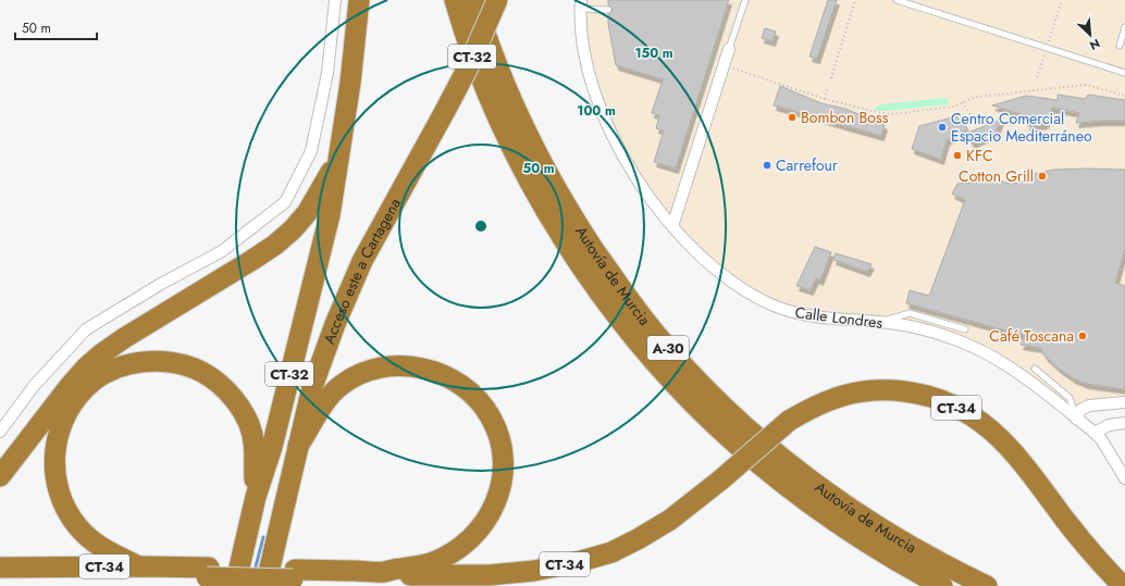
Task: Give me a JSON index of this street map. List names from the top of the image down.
{
  "streets": {
    "highway": [
      "CT-32",
      "Acceso este a Cartagena",
      "Autovía de Murcia",
      "A-30",
      "CT-34"
    ],
    "street": ["Calle Londres"]
  },
  "places": [
    "Bombon Boss",
    "Centro Comercial Espacio Mediterráneo",
    "KFC",
    "Carrefour",
    "Cotton Grill",
    "Café Toscana"
  ],
  "scale_bar": "50 m",
  "north": "bottom right",
  "rings": ["150 m", "100 m", "50 m"]
}
